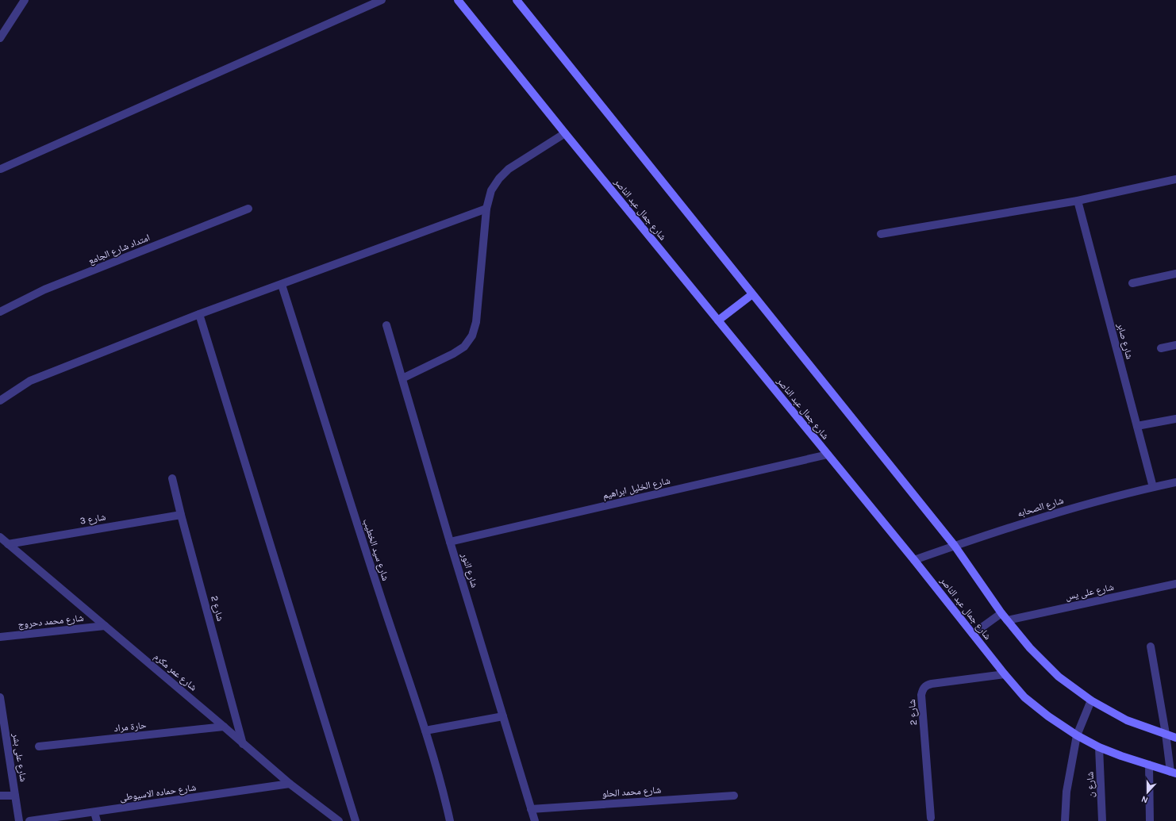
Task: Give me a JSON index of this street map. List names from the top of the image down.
{
  "streets": {
    "street": [
      "شارع جمال عبد الناصر",
      "امتداد شارع الجامع",
      "شارع صابر",
      "شارع الخليل ابراهيم",
      "شارع الصحابه",
      "شارع 3",
      "شارع سيد الخطيب",
      "شارع النور",
      "شارع على يس",
      "شارع 2",
      "شارع محمد دحروج",
      "شارع عمر مكرم",
      "حارة مراد",
      "شارع على بشر",
      "شارع ن",
      "شارع محمد الحلو",
      "شارع حماده الاسيوطى"
    ]
  },
  "crossings": [
    ["شارع جمال عبد الناصر", "شارع الخليل ابراهيم"],
    ["شارع جمال عبد الناصر", "شارع الصحابه"],
    ["شارع جمال عبد الناصر", "شارع 2"],
    ["شارع جمال عبد الناصر", "شارع ن"],
    ["شارع صابر", "شارع الصحابه"],
    ["شارع الخليل ابراهيم", "شارع النور"],
    ["شارع 3", "شارع 2"],
    ["شارع 3", "شارع عمر مكرم"],
    ["شارع النور", "شارع محمد الحلو"],
    ["شارع 2", "شارع عمر مكرم"],
    ["شارع محمد دحروج", "شارع عمر مكرم"],
    ["شارع عمر مكرم", "حارة مراد"],
    ["شارع عمر مكرم", "شارع حماده الاسيوطى"]
  ],
  "north": "bottom"
}
